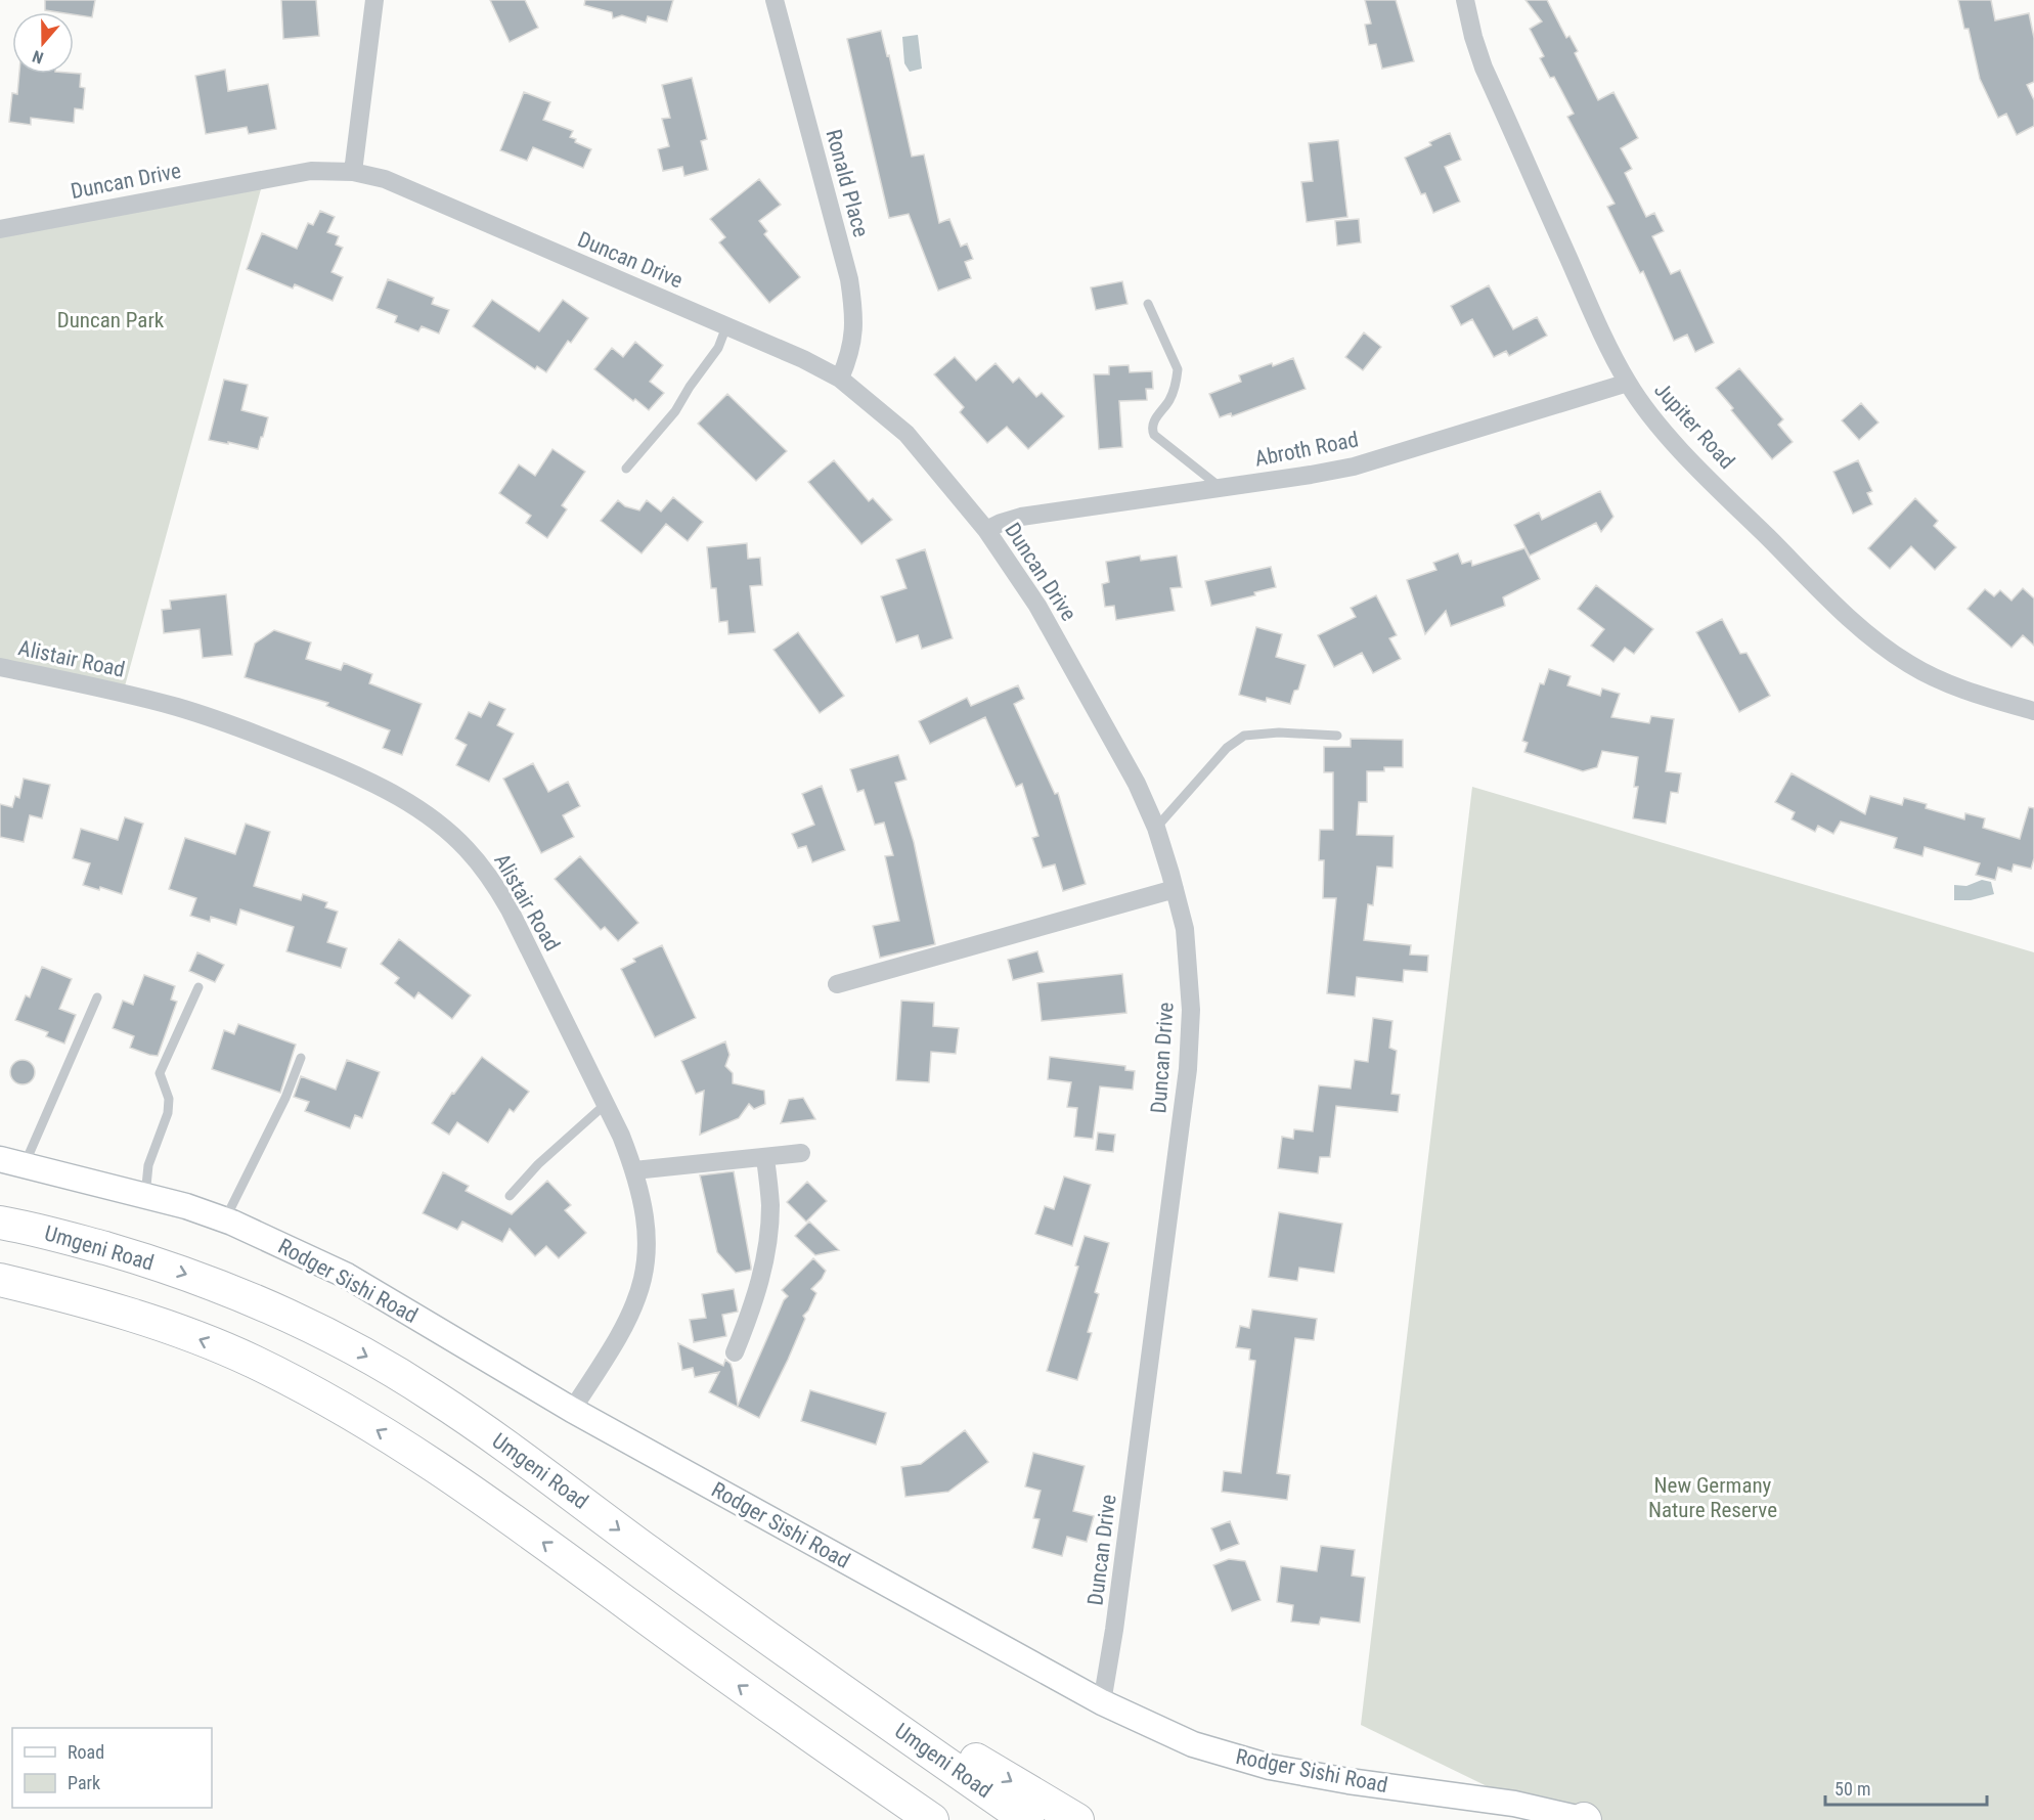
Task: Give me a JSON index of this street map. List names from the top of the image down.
{
  "streets": {
    "highway": ["Umgeni Road"],
    "street": [
      "Duncan Drive",
      "Ronald Place",
      "Jupiter Road",
      "Abroth Road",
      "Alistair Road",
      "Rodger Sishi Road"
    ]
  },
  "crossings": [
    ["Duncan Drive", "Ronald Place"],
    ["Duncan Drive", "Abroth Road"],
    ["Duncan Drive", "Rodger Sishi Road"],
    ["Jupiter Road", "Abroth Road"],
    ["Alistair Road", "Rodger Sishi Road"]
  ],
  "parks": ["Duncan Park", "New Germany Nature Reserve"],
  "legend": ["Road", "Park"],
  "scale_bar": "50 m",
  "north": "bottom"
}
